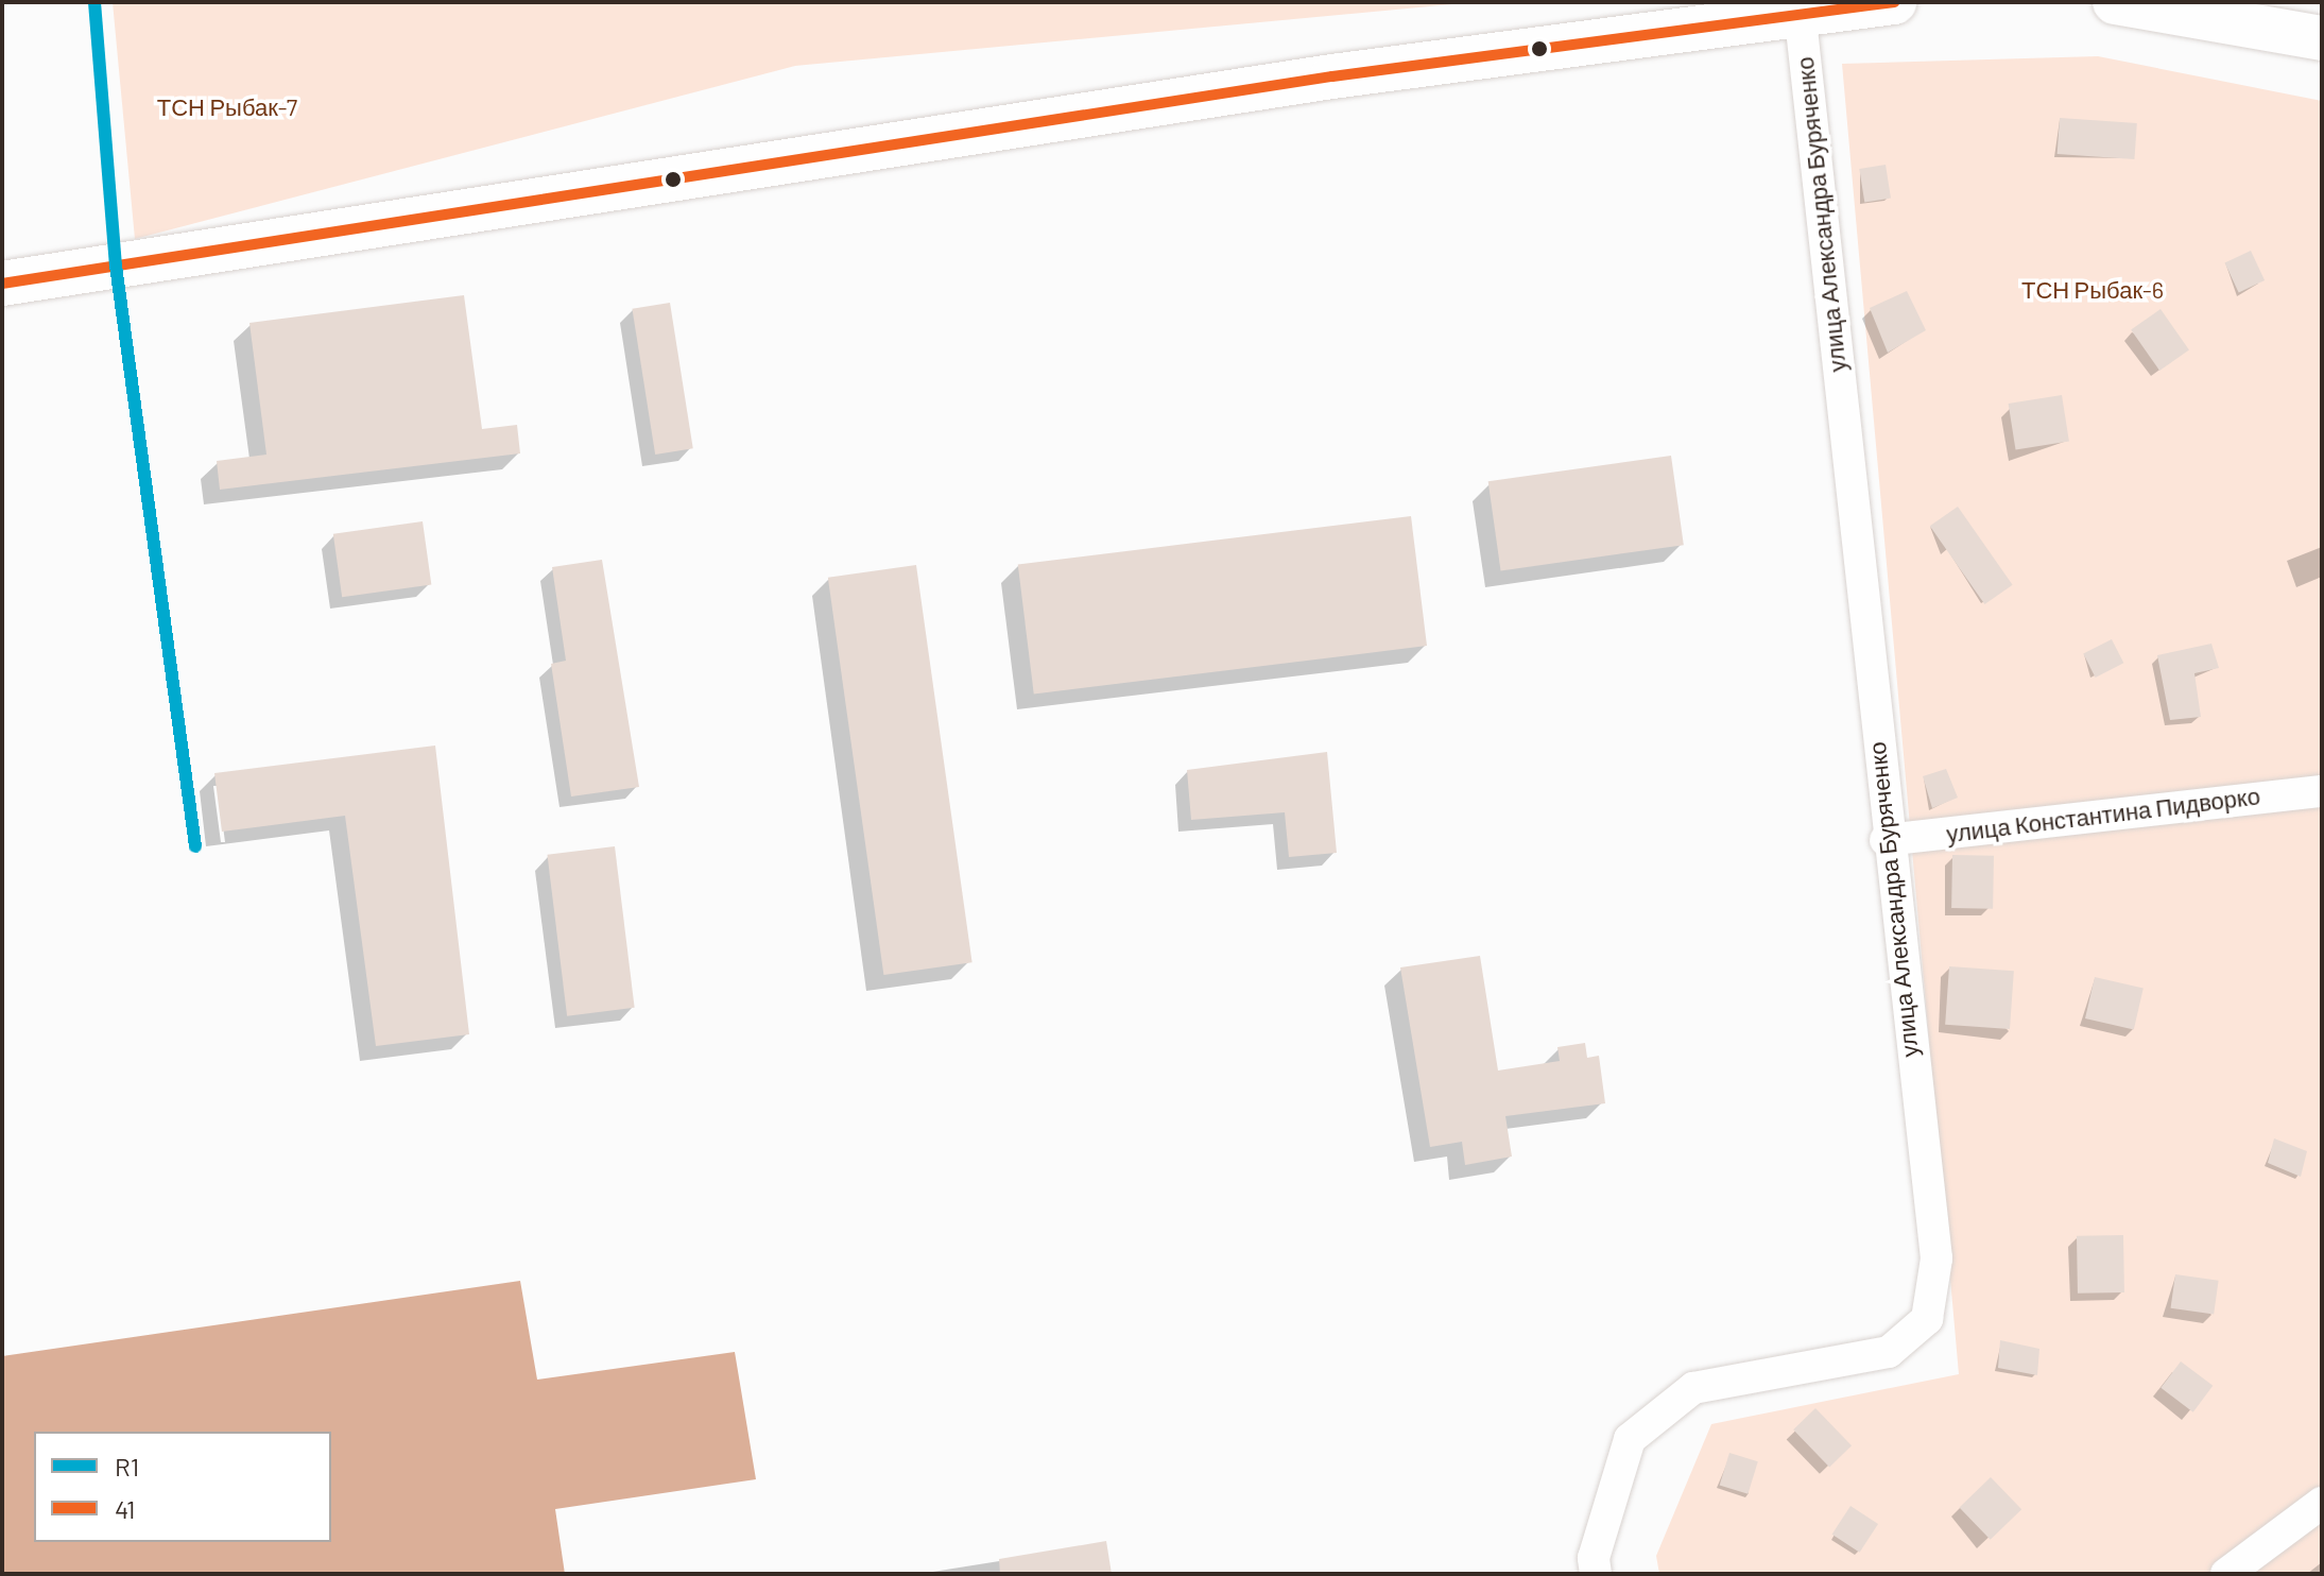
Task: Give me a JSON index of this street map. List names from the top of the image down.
{
  "streets": {
    "street": ["улица Александра Буряченко", "улица Константина Пидворко"]
  },
  "crossings": [
    ["улица Александра Буряченко", "улица Константина Пидворко"]
  ],
  "parks": ["ТСН Рыбак-7", "ТСН Рыбак-6"],
  "lines": ["transit line R1", "transit line 41"],
  "legend": ["R1", "41"]
}
